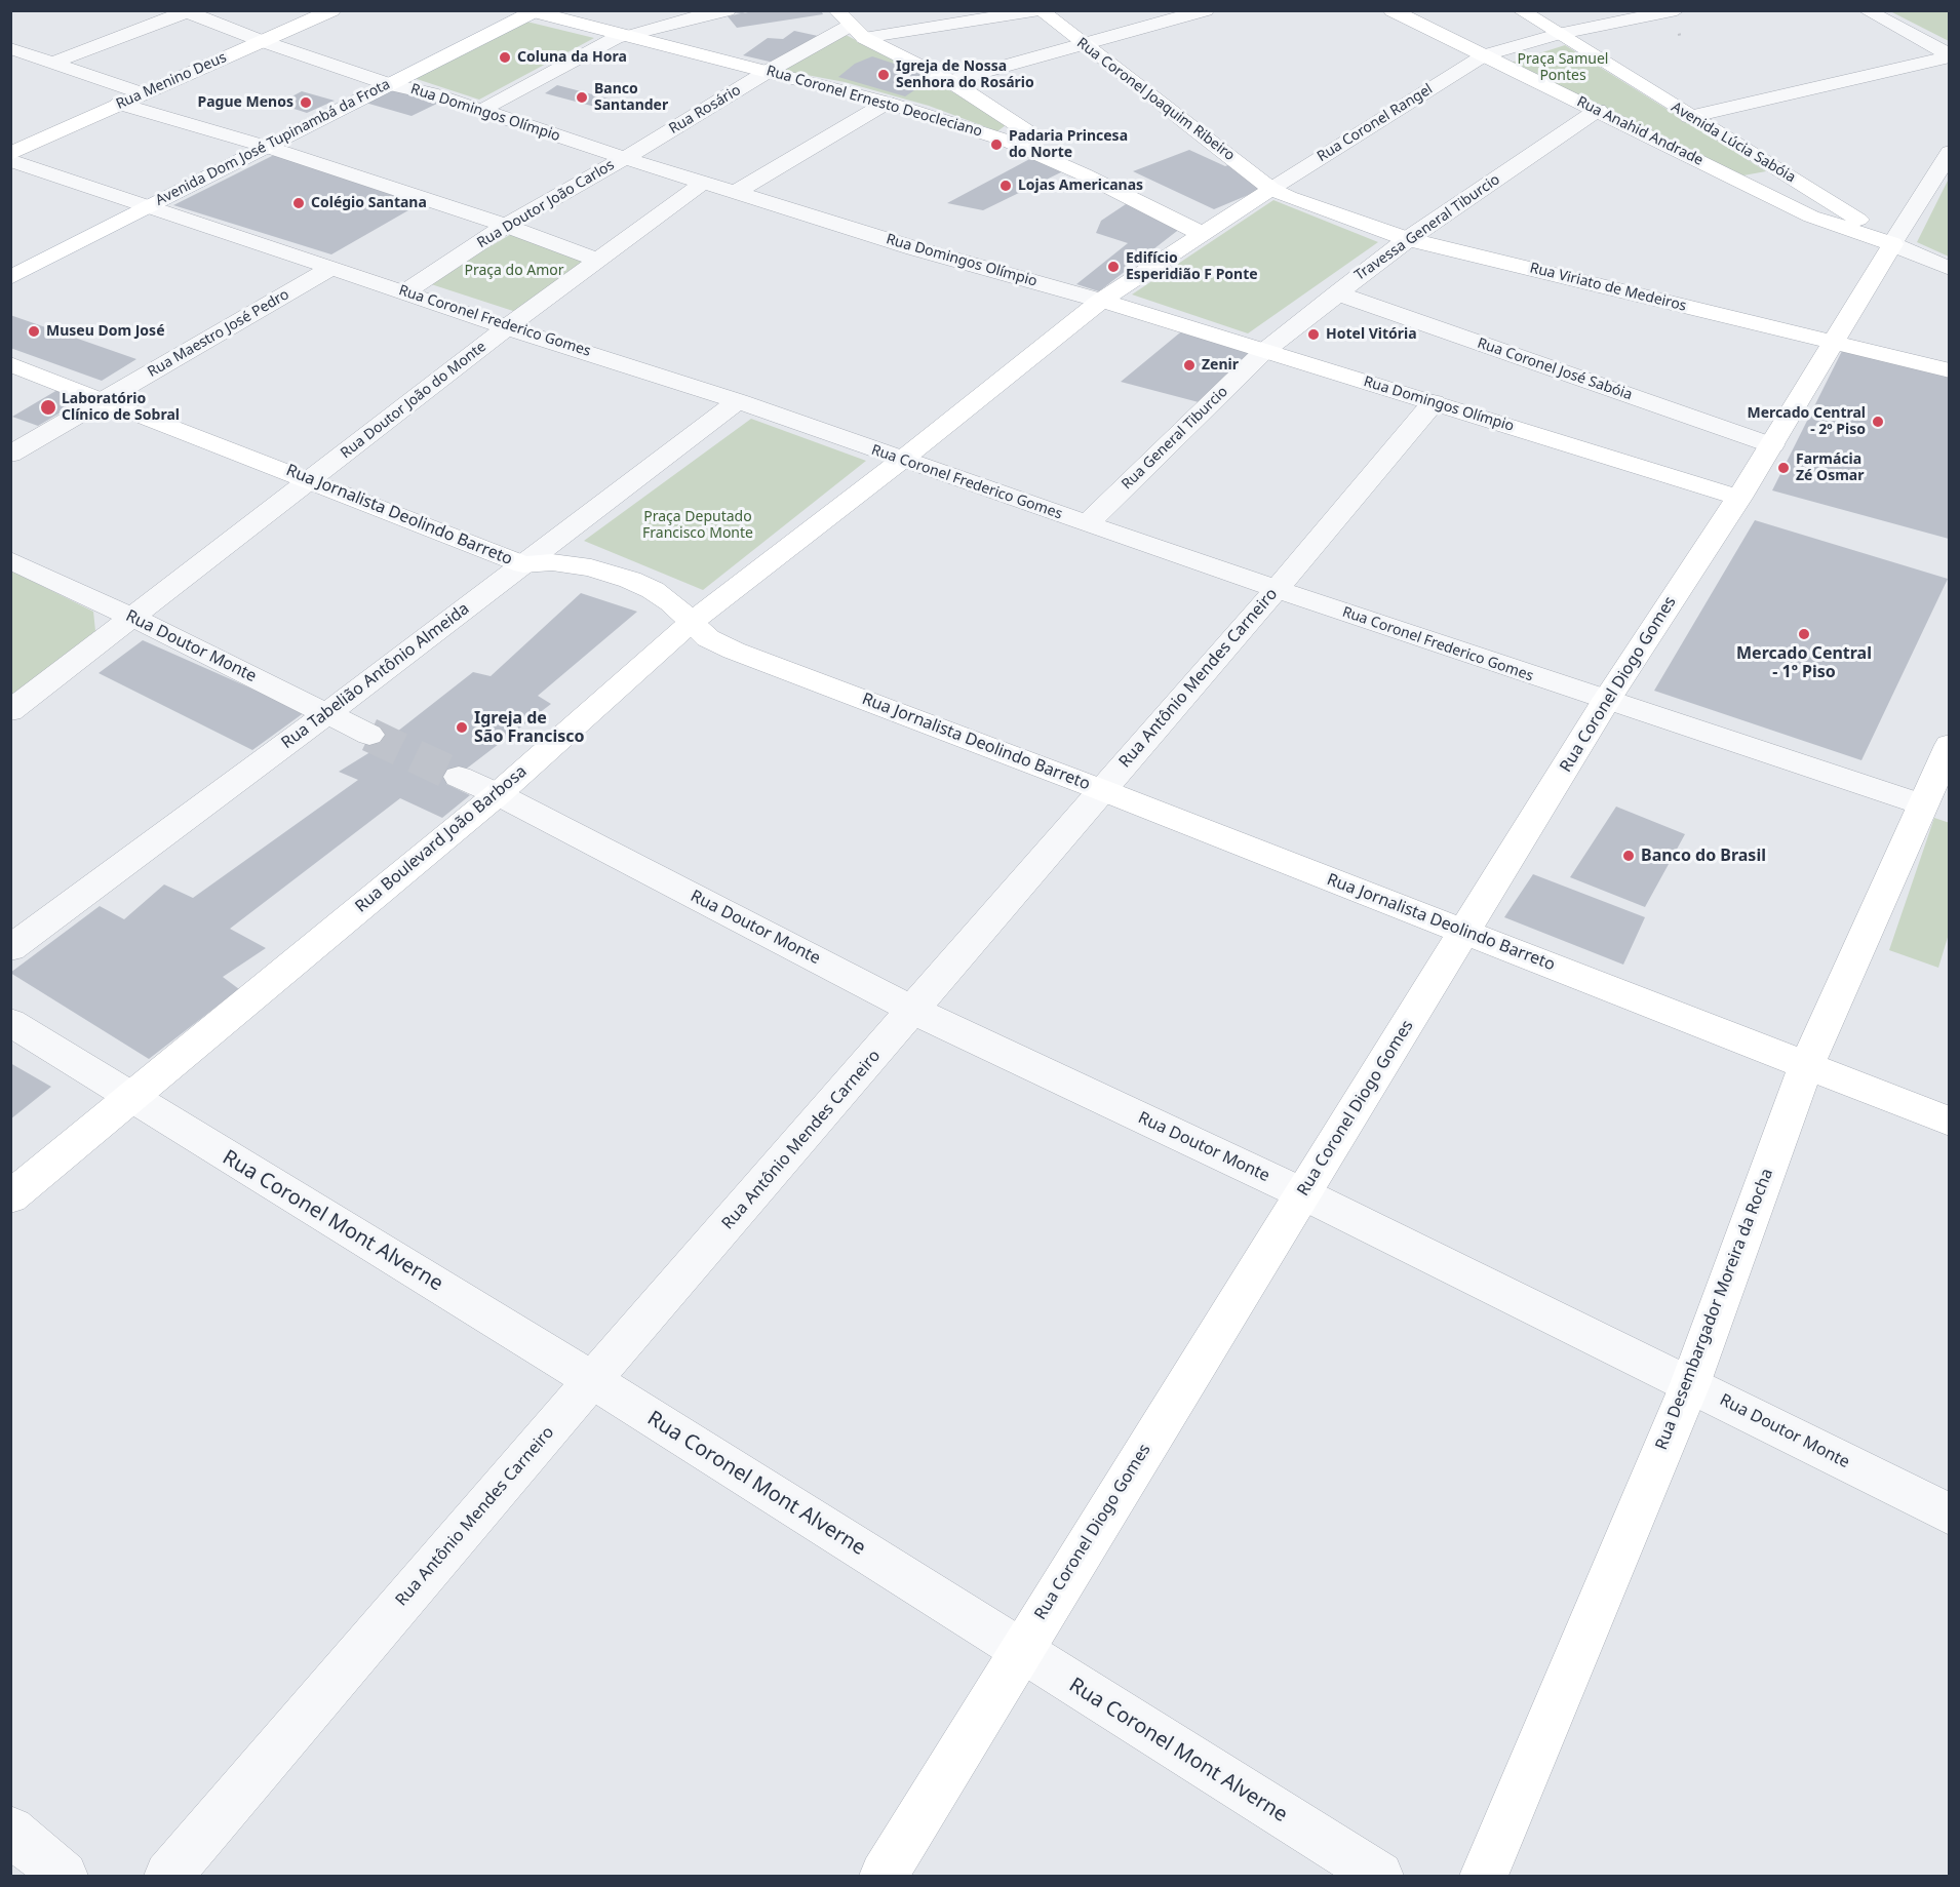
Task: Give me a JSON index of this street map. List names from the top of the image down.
{
  "streets": {
    "main road": [
      "Rua Menino Deus",
      "Rua Coronel Joaquim Ribeiro",
      "Rua Coronel Ernesto Deocleciano",
      "Rua Domingos Olímpio",
      "Rua Coronel Rangel",
      "Rua Anahid Andrade",
      "Avenida Dom José Tupinambá da Frota",
      "Avenida Lúcia Sabóia",
      "Rua Viriato de Medeiros",
      "Rua Jornalista Deolindo Barreto",
      "Rua Coronel Diogo Gomes",
      "Rua Boulevard João Barbosa",
      "Rua Desembargador Moreira da Rocha"
    ],
    "street": [
      "Rua Rosário",
      "Rua Doutor João Carlos",
      "Travessa General Tiburcio",
      "Rua Coronel Frederico Gomes",
      "Rua Maestro José Pedro",
      "Rua Coronel José Sabóia",
      "Rua Doutor João do Monte",
      "Rua General Tiburcio",
      "Rua Doutor Monte",
      "Rua Tabelião Antônio Almeida",
      "Rua Antônio Mendes Carneiro",
      "Rua Coronel Mont Alverne"
    ]
  },
  "crossings": [
    ["Rua Menino Deus", "Rua Domingos Olímpio"],
    ["Rua Coronel Joaquim Ribeiro", "Rua Rosário"],
    ["Rua Coronel Joaquim Ribeiro", "Rua Coronel Rangel"],
    ["Rua Coronel Joaquim Ribeiro", "Rua Viriato de Medeiros"],
    ["Rua Coronel Ernesto Deocleciano", "Rua Rosário"],
    ["Rua Coronel Ernesto Deocleciano", "Rua Coronel Rangel"],
    ["Rua Coronel Ernesto Deocleciano", "Avenida Dom José Tupinambá da Frota"],
    ["Rua Rosário", "Rua Domingos Olímpio"],
    ["Rua Rosário", "Rua Doutor João Carlos"],
    ["Rua Domingos Olímpio", "Rua Coronel Rangel"],
    ["Rua Domingos Olímpio", "Avenida Dom José Tupinambá da Frota"],
    ["Rua Domingos Olímpio", "Rua Doutor João Carlos"],
    ["Rua Domingos Olímpio", "Travessa General Tiburcio"],
    ["Rua Domingos Olímpio", "Rua Doutor João do Monte"],
    ["Rua Domingos Olímpio", "Rua General Tiburcio"],
    ["Rua Domingos Olímpio", "Rua Antônio Mendes Carneiro"],
    ["Rua Domingos Olímpio", "Rua Coronel Diogo Gomes"],
    ["Rua Coronel Rangel", "Rua Anahid Andrade"],
    ["Rua Coronel Rangel", "Avenida Lúcia Sabóia"],
    ["Rua Coronel Rangel", "Rua Viriato de Medeiros"],
    ["Rua Coronel Rangel", "Rua Coronel Frederico Gomes"],
    ["Rua Coronel Rangel", "Rua Boulevard João Barbosa"],
    ["Rua Anahid Andrade", "Avenida Lúcia Sabóia"],
    ["Rua Anahid Andrade", "Travessa General Tiburcio"],
    ["Rua Anahid Andrade", "Rua Coronel Diogo Gomes"],
    ["Avenida Dom José Tupinambá da Frota", "Rua Coronel Frederico Gomes"],
    ["Avenida Lúcia Sabóia", "Rua Coronel Diogo Gomes"],
    ["Rua Doutor João Carlos", "Rua Coronel Frederico Gomes"],
    ["Travessa General Tiburcio", "Rua Viriato de Medeiros"],
    ["Travessa General Tiburcio", "Rua Coronel José Sabóia"],
    ["Travessa General Tiburcio", "Rua General Tiburcio"],
    ["Rua Viriato de Medeiros", "Rua Coronel Diogo Gomes"],
    ["Rua Coronel Frederico Gomes", "Rua Maestro José Pedro"],
    ["Rua Coronel Frederico Gomes", "Rua Doutor João do Monte"],
    ["Rua Coronel Frederico Gomes", "Rua General Tiburcio"],
    ["Rua Coronel Frederico Gomes", "Rua Tabelião Antônio Almeida"],
    ["Rua Coronel Frederico Gomes", "Rua Antônio Mendes Carneiro"],
    ["Rua Coronel Frederico Gomes", "Rua Coronel Diogo Gomes"],
    ["Rua Coronel Frederico Gomes", "Rua Boulevard João Barbosa"],
    ["Rua Coronel Frederico Gomes", "Rua Desembargador Moreira da Rocha"],
    ["Rua Maestro José Pedro", "Rua Jornalista Deolindo Barreto"],
    ["Rua Coronel José Sabóia", "Rua Coronel Diogo Gomes"],
    ["Rua Doutor João do Monte", "Rua Jornalista Deolindo Barreto"],
    ["Rua Doutor João do Monte", "Rua Doutor Monte"],
    ["Rua Jornalista Deolindo Barreto", "Rua Tabelião Antônio Almeida"],
    ["Rua Jornalista Deolindo Barreto", "Rua Antônio Mendes Carneiro"],
    ["Rua Jornalista Deolindo Barreto", "Rua Coronel Diogo Gomes"],
    ["Rua Jornalista Deolindo Barreto", "Rua Boulevard João Barbosa"],
    ["Rua Jornalista Deolindo Barreto", "Rua Desembargador Moreira da Rocha"],
    ["Rua Doutor Monte", "Rua Tabelião Antônio Almeida"],
    ["Rua Doutor Monte", "Rua Antônio Mendes Carneiro"],
    ["Rua Doutor Monte", "Rua Coronel Diogo Gomes"],
    ["Rua Doutor Monte", "Rua Boulevard João Barbosa"],
    ["Rua Doutor Monte", "Rua Desembargador Moreira da Rocha"],
    ["Rua Antônio Mendes Carneiro", "Rua Coronel Mont Alverne"],
    ["Rua Coronel Diogo Gomes", "Rua Coronel Mont Alverne"],
    ["Rua Boulevard João Barbosa", "Rua Coronel Mont Alverne"]
  ],
  "parks": ["Praça Samuel Pontes", "Praça do Amor", "Praça Deputado Francisco Monte"],
  "places": [
    "Coluna da Hora",
    "Igreja de Nossa Senhora do Rosário",
    "Banco Santander",
    "Pague Menos",
    "Padaria Princesa do Norte",
    "Lojas Americanas",
    "Colégio Santana",
    "Edifício Esperidião F Ponte",
    "Museu Dom José",
    "Hotel Vitória",
    "Zenir",
    "Laboratório Clínico de Sobral",
    "Mercado Central - 2º Piso",
    "Farmácia Zé Osmar",
    "Mercado Central - 1º Piso",
    "Igreja de São Francisco",
    "Banco do Brasil"
  ]
}
